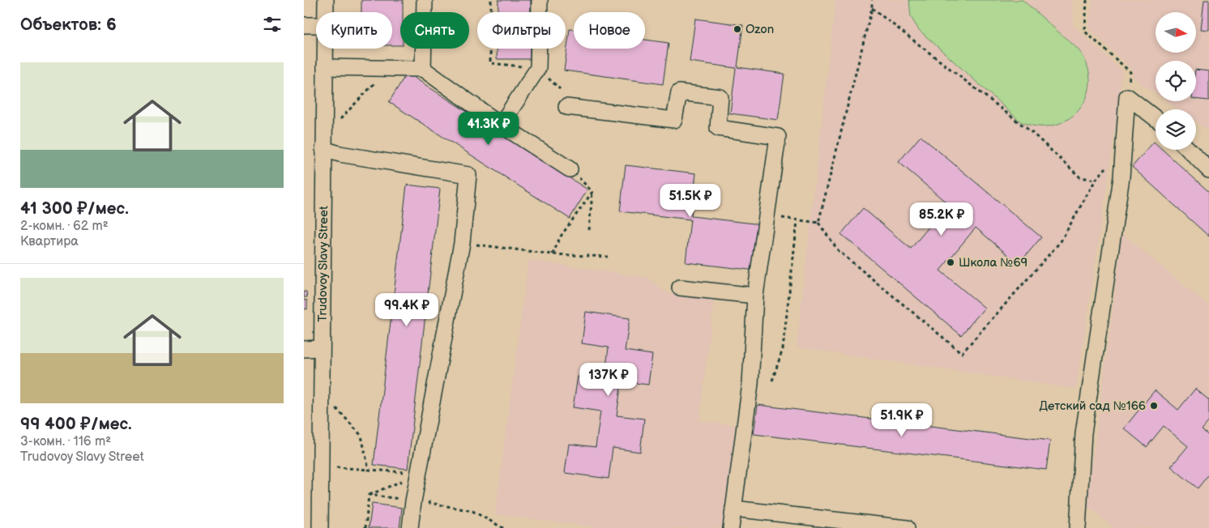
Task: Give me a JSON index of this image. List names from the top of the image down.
{
  "streets": {
    "street": ["Trudovoy Slavy Street"]
  },
  "places": ["Ozon", "Школа №69", "Детский сад №166"],
  "north": "right",
  "page": {
    "heading": "Объектов: 6",
    "chip": [
      "Купить",
      "Снять",
      "Фильтры",
      "Новое"
    ],
    "list": [
      {
        "name": "41 300 ₽/мес.",
        "note": "2-комн. · 62 m² · Квартира"
      },
      {
        "name": "99 400 ₽/мес.",
        "note": "3-комн. · 116 m² · Trudovoy Slavy Street"
      }
    ],
    "price": [
      "41.3K ₽",
      "51.5K ₽",
      "85.2K ₽",
      "99.4K ₽",
      "137K ₽",
      "51.9K ₽"
    ]
  }
}
